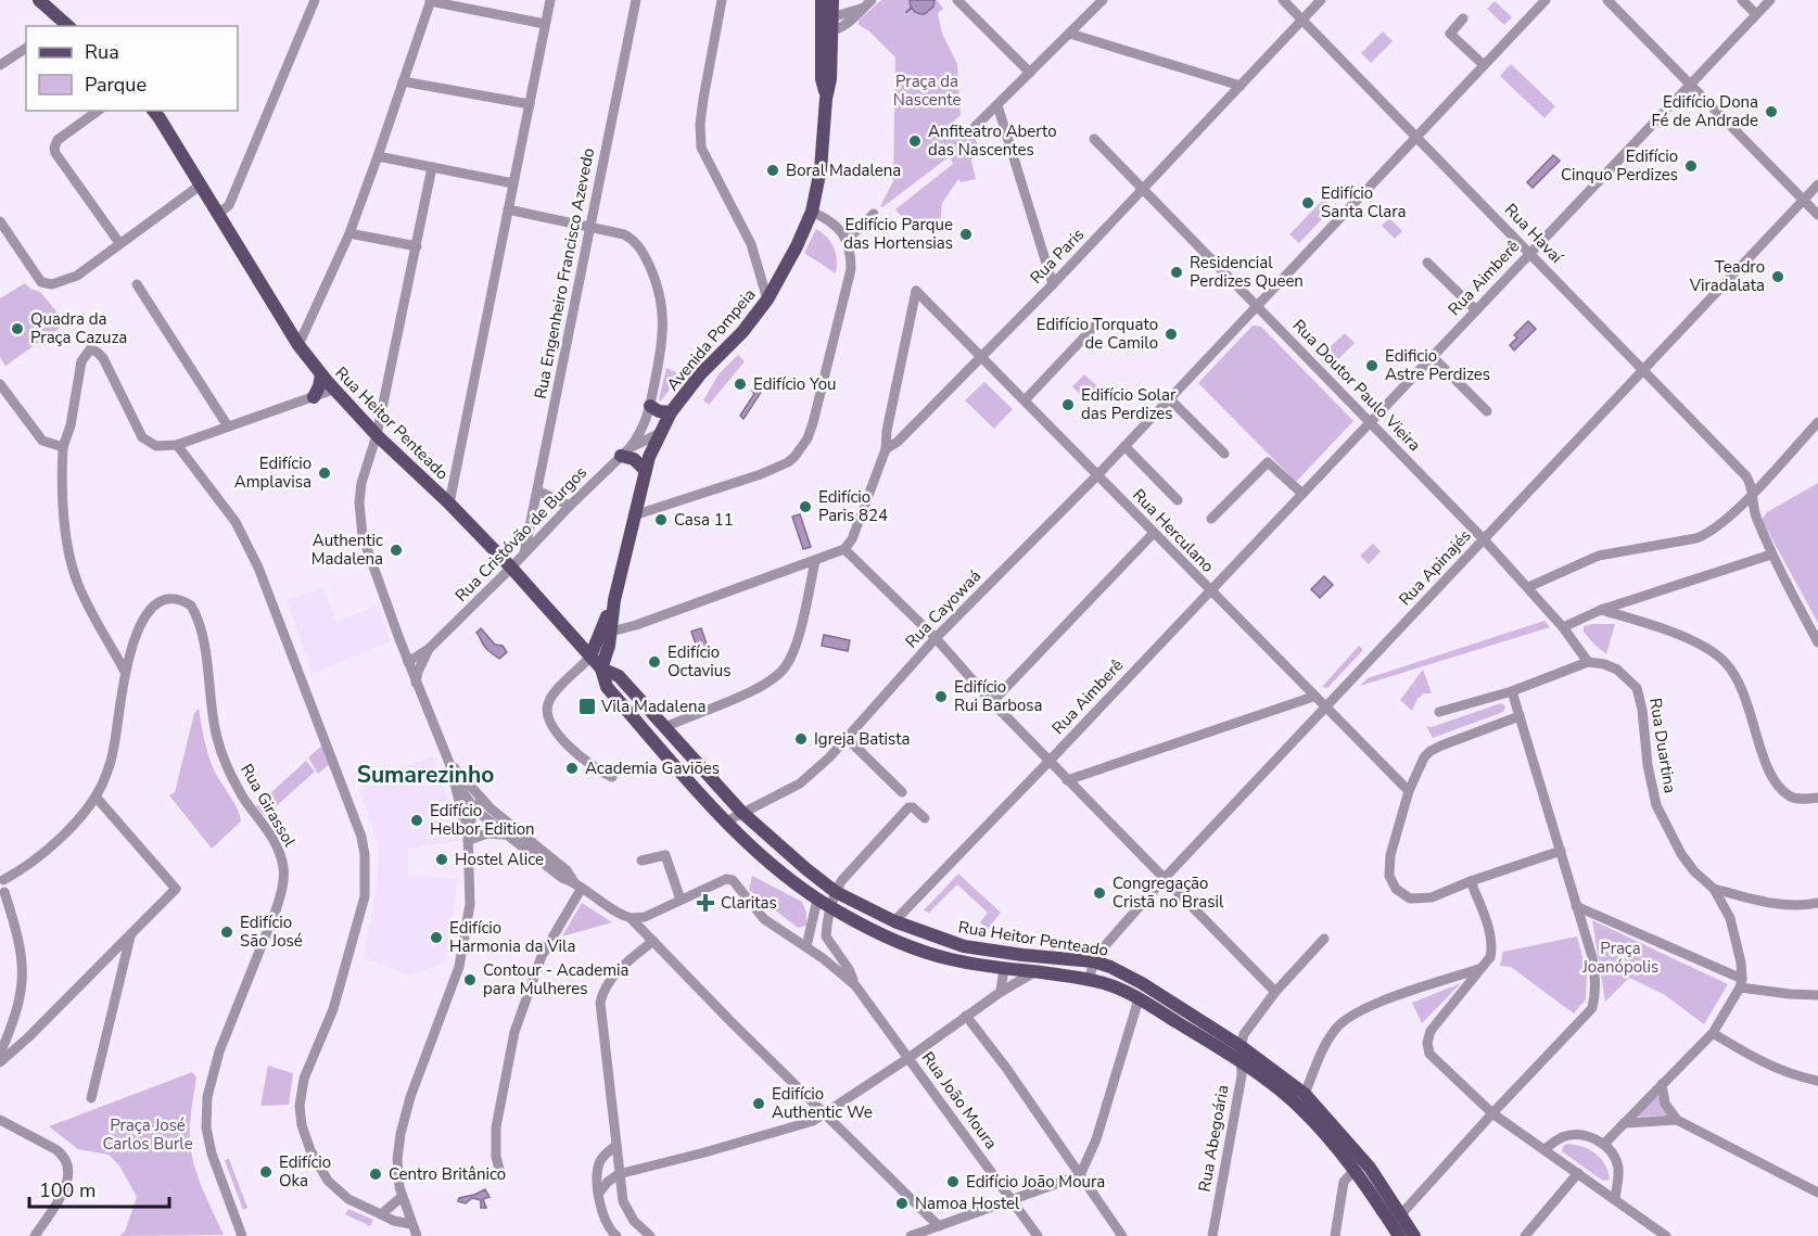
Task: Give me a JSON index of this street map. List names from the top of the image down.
{
  "streets": {
    "main road": ["Avenida Pompeia", "Rua Heitor Penteado"],
    "street": [
      "Rua Havaí",
      "Rua Paris",
      "Rua Engenheiro Francisco Azevedo",
      "Rua Aimberê",
      "Rua Doutor Paulo Vieira",
      "Rua Herculano",
      "Rua Cristóvão de Burgos",
      "Rua Apinajés",
      "Rua Cayowaá",
      "Rua Duartina",
      "Rua Girassol",
      "Rua João Moura",
      "Rua Abegoária"
    ]
  },
  "crossings": [
    ["Rua Havaí", "Rua Paris"],
    ["Rua Havaí", "Rua Aimberê"],
    ["Rua Havaí", "Rua Apinajés"],
    ["Rua Havaí", "Rua Cayowaá"],
    ["Rua Paris", "Rua Doutor Paulo Vieira"],
    ["Rua Paris", "Rua Herculano"],
    ["Rua Engenheiro Francisco Azevedo", "Rua Cristóvão de Burgos"],
    ["Rua Aimberê", "Rua Doutor Paulo Vieira"],
    ["Rua Aimberê", "Rua Heitor Penteado"],
    ["Rua Aimberê", "Rua Herculano"],
    ["Avenida Pompeia", "Rua Heitor Penteado"],
    ["Avenida Pompeia", "Rua Cristóvão de Burgos"],
    ["Rua Doutor Paulo Vieira", "Rua Apinajés"],
    ["Rua Doutor Paulo Vieira", "Rua Cayowaá"],
    ["Rua Doutor Paulo Vieira", "Rua Duartina"],
    ["Rua Heitor Penteado", "Rua Cristóvão de Burgos"],
    ["Rua Heitor Penteado", "Rua Apinajés"],
    ["Rua Heitor Penteado", "Rua Cayowaá"],
    ["Rua Heitor Penteado", "Rua João Moura"],
    ["Rua Heitor Penteado", "Rua Abegoária"],
    ["Rua Herculano", "Rua Apinajés"],
    ["Rua Herculano", "Rua Cayowaá"]
  ],
  "districts": ["Sumarezinho"],
  "parks": ["Praça da Nascente", "Praça Joanópolis", "Praça José Carlos Burle"],
  "places": {
    "other": [
      "Edifício Dona Fé de Andrade",
      "Anfiteatro Aberto das Nascentes",
      "Edifício Cinquo Perdizes",
      "Boral Madalena",
      "Edifício Santa Clara",
      "Edifício Parque das Hortensias",
      "Residencial Perdizes Queen",
      "Teadro Viradalata",
      "Quadra da Praça Cazuza",
      "Edifício Torquato de Camilo",
      "Edificio Astre Perdizes",
      "Edifício You",
      "Edifício Solar das Perdizes",
      "Edifício Amplavisa",
      "Edifício Paris 824",
      "Casa 11",
      "Authentic Madalena",
      "Edifício Octavius",
      "Edifício Rui Barbosa",
      "Igreja Batista",
      "Academia Gaviões",
      "Edifício Helbor Edition",
      "Hostel Alice",
      "Congregação Cristã no Brasil",
      "Edifício São José",
      "Edifício Harmonia da Vila",
      "Contour - Academia para Mulheres",
      "Edifício Authentic We",
      "Edifício Oka",
      "Centro Britânico",
      "Edifício João Moura",
      "Namoa Hostel"
    ],
    "transit": ["Vila Madalena"],
    "health": ["Claritas"]
  },
  "legend": ["Rua", "Parque"],
  "scale_bar": "100 m"
}
